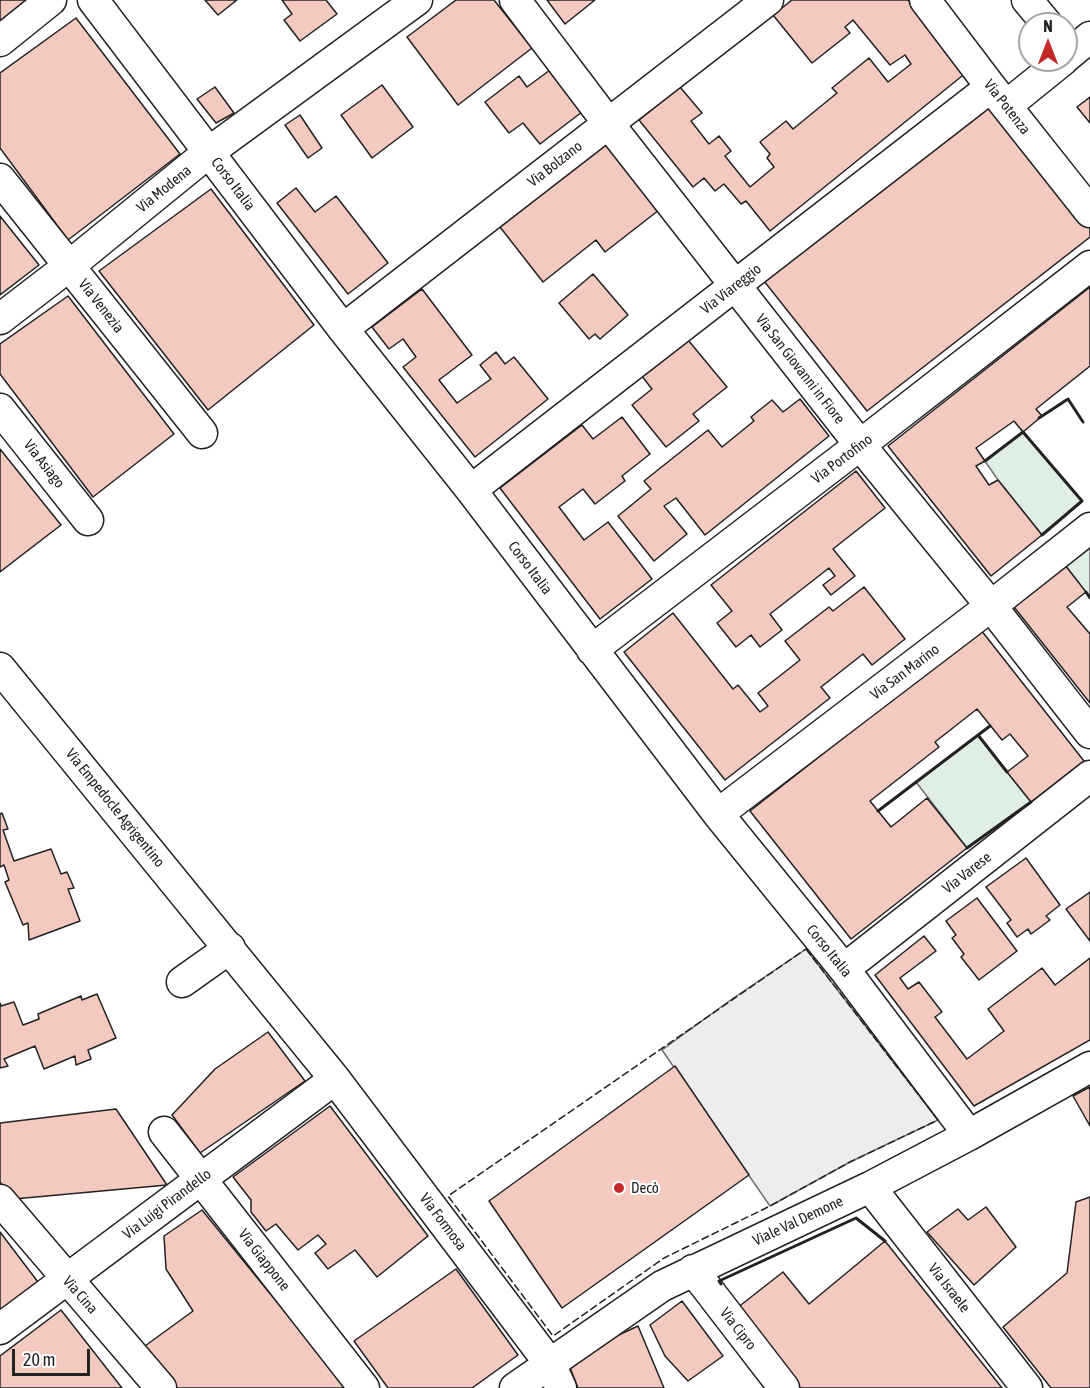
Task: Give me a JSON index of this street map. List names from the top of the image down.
{
  "streets": {
    "street": [
      "Via Potenza",
      "Via Bolzano",
      "Corso Italia",
      "Via Modena",
      "Via Viareggio",
      "Via Venezia",
      "Via San Giovanni in Fiore",
      "Via Portofino",
      "Via Asiago",
      "Via San Marino",
      "Via Empedocle Agrigentino",
      "Via Varese",
      "Via Luigi Pirandello",
      "Viale Val Demone",
      "Via Formosa",
      "Via Giappone",
      "Via Israele",
      "Via Cina",
      "Via Cipro"
    ]
  },
  "crossings": [
    ["Via Potenza", "Via Viareggio"],
    ["Via Bolzano", "Corso Italia"],
    ["Via Bolzano", "Via San Giovanni in Fiore"],
    ["Corso Italia", "Via Modena"],
    ["Corso Italia", "Via Viareggio"],
    ["Corso Italia", "Via Portofino"],
    ["Corso Italia", "Via San Marino"],
    ["Corso Italia", "Via Varese"],
    ["Corso Italia", "Viale Val Demone"],
    ["Via Modena", "Via Venezia"],
    ["Via Viareggio", "Via San Giovanni in Fiore"],
    ["Via San Giovanni in Fiore", "Via Portofino"],
    ["Via San Giovanni in Fiore", "Via San Marino"],
    ["Via Empedocle Agrigentino", "Via Luigi Pirandello"],
    ["Via Empedocle Agrigentino", "Via Formosa"],
    ["Via Luigi Pirandello", "Via Formosa"],
    ["Via Luigi Pirandello", "Via Giappone"],
    ["Via Luigi Pirandello", "Via Cina"],
    ["Viale Val Demone", "Via Formosa"],
    ["Viale Val Demone", "Via Israele"],
    ["Viale Val Demone", "Via Cipro"]
  ],
  "places": ["Decò"],
  "scale_bar": "20 m",
  "north": "top"
}
